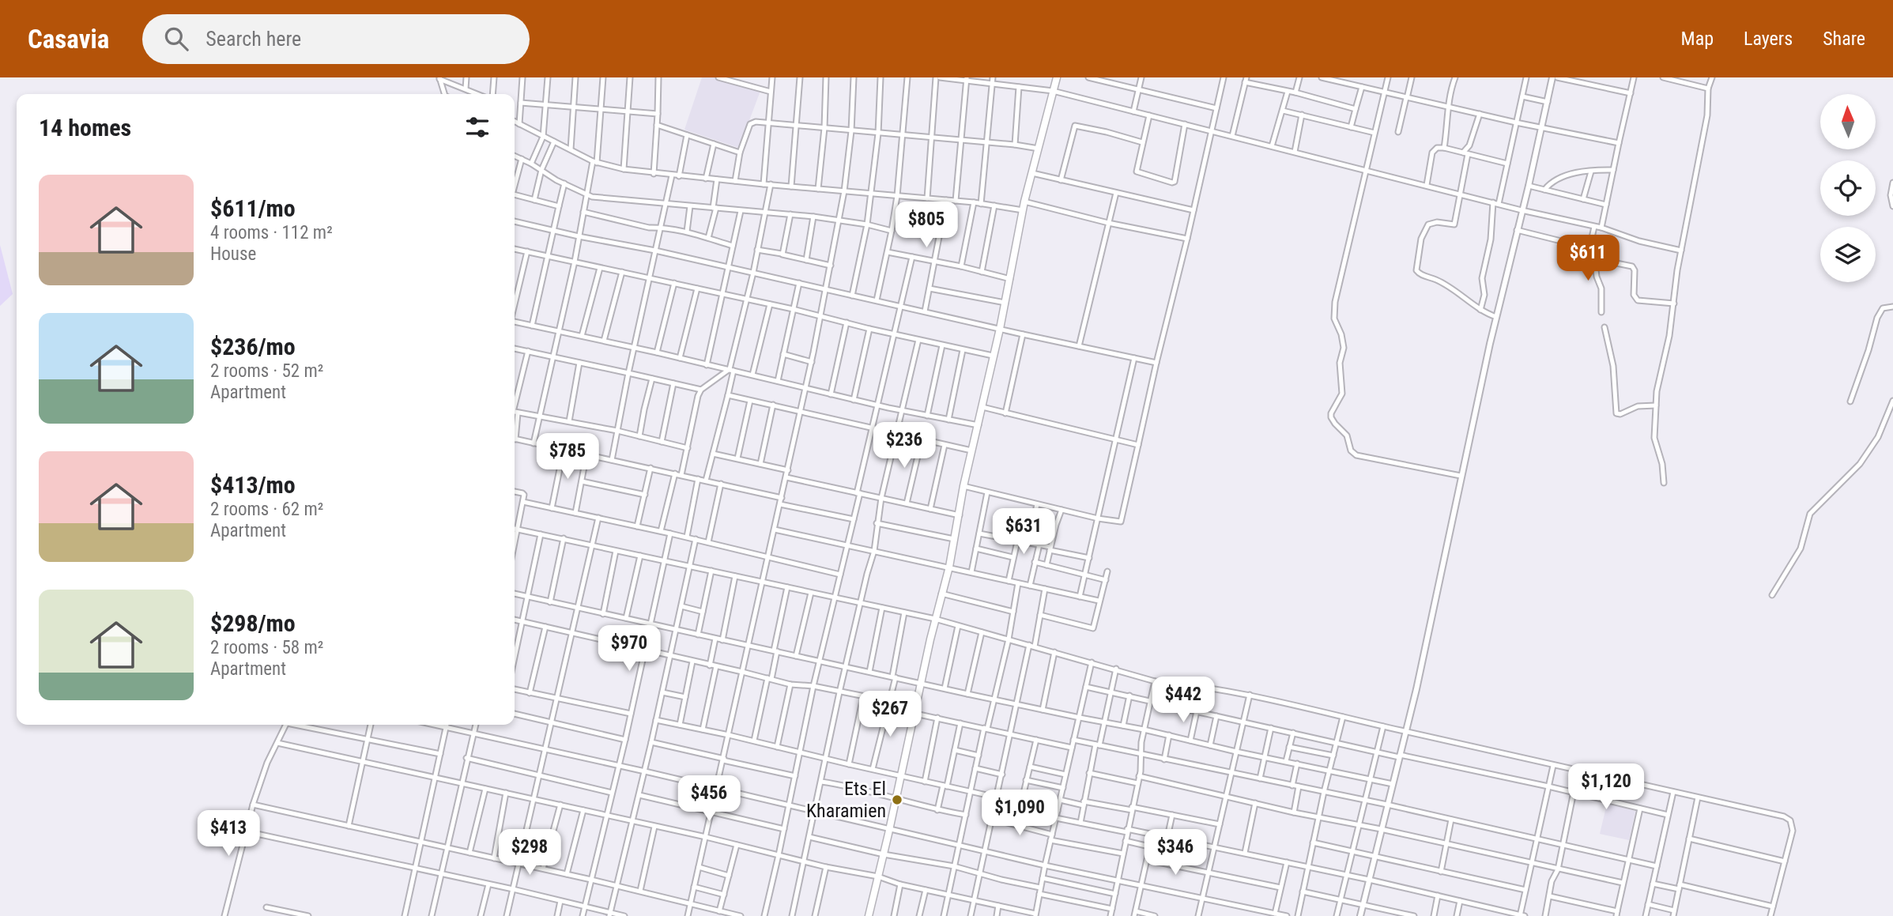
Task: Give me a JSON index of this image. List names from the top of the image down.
{
  "places": ["Ets El Kharamien"],
  "north": "top",
  "page": {
    "header": "Casavia",
    "search": "Search here",
    "nav": ["Map", "Layers", "Share"],
    "heading": "14 homes",
    "list": [
      {
        "name": "$611/mo",
        "note": "4 rooms · 112 m² · House"
      },
      {
        "name": "$236/mo",
        "note": "2 rooms · 52 m² · Apartment"
      },
      {
        "name": "$413/mo",
        "note": "2 rooms · 62 m² · Apartment"
      },
      {
        "name": "$298/mo",
        "note": "2 rooms · 58 m² · Apartment"
      }
    ],
    "price": [
      "$805",
      "$611",
      "$236",
      "$785",
      "$631",
      "$970",
      "$442",
      "$267",
      "$1,120",
      "$456",
      "$1,090",
      "$413",
      "$298",
      "$346"
    ]
  }
}
